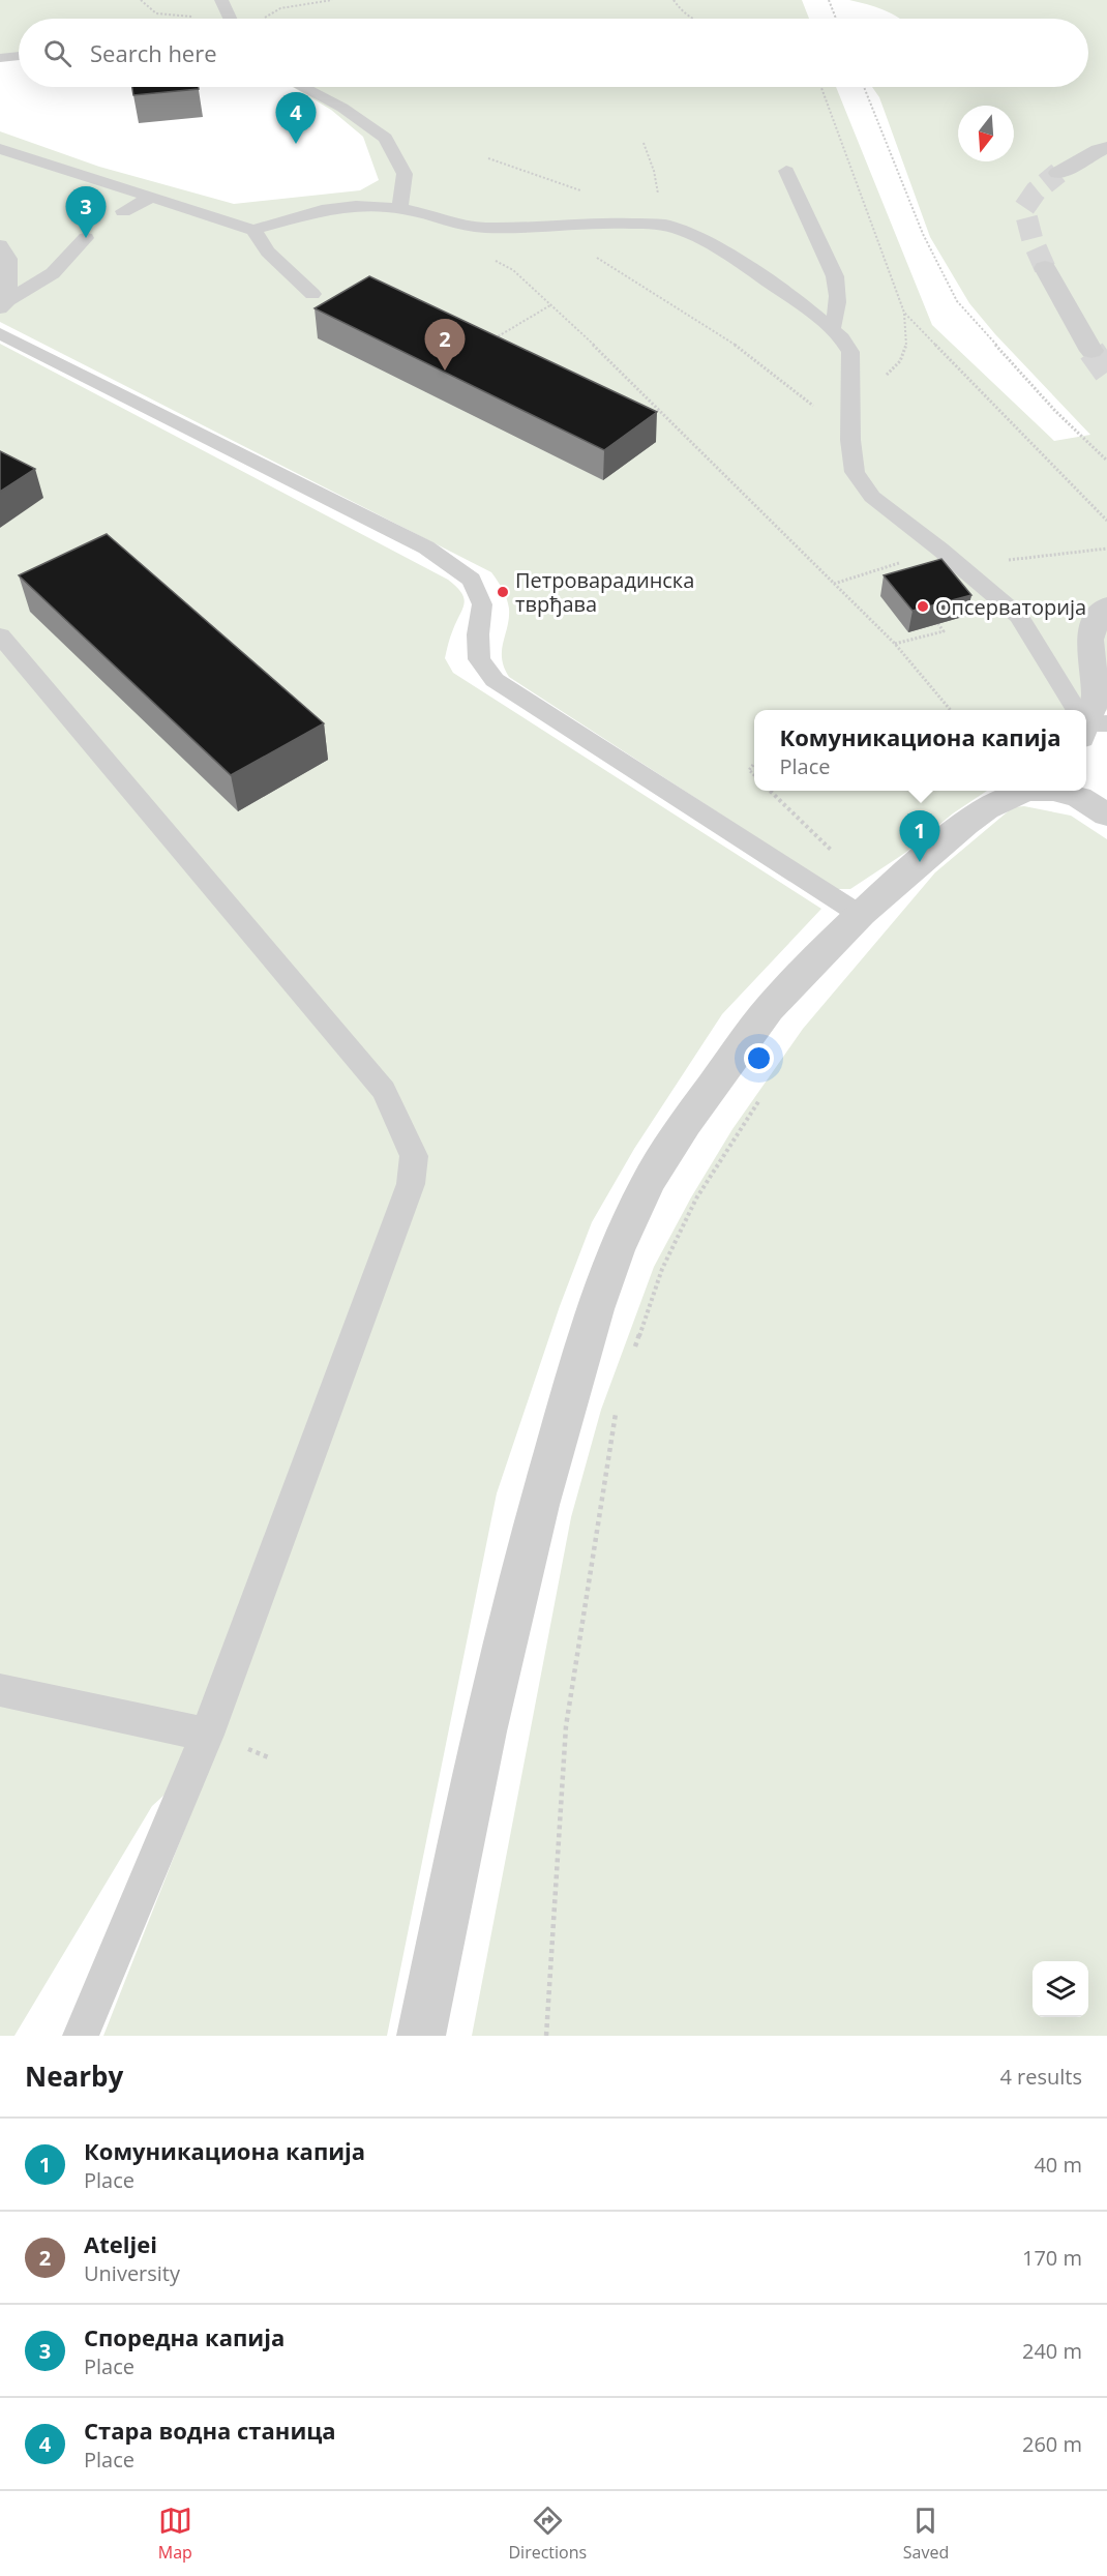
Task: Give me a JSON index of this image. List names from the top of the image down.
{
  "places": ["Петроварадинска тврђава", "Опсерваторија"],
  "north": "bottom",
  "page": {
    "search": "Search here",
    "pins": [
      "4",
      "3",
      "2",
      "1"
    ],
    "popup": ["Комуникациона капија", "Place"],
    "heading": ["Nearby", "4 results"],
    "list": [
      {
        "mark": "1",
        "name": "Комуникациона капија",
        "note": "Place",
        "value": "40 m"
      },
      {
        "mark": "2",
        "name": "Ateljei",
        "note": "University",
        "value": "170 m"
      },
      {
        "mark": "3",
        "name": "Споредна капија",
        "note": "Place",
        "value": "240 m"
      },
      {
        "mark": "4",
        "name": "Стара водна станица",
        "note": "Place",
        "value": "260 m"
      }
    ],
    "nav": ["Map", "Directions", "Saved"]
  }
}
